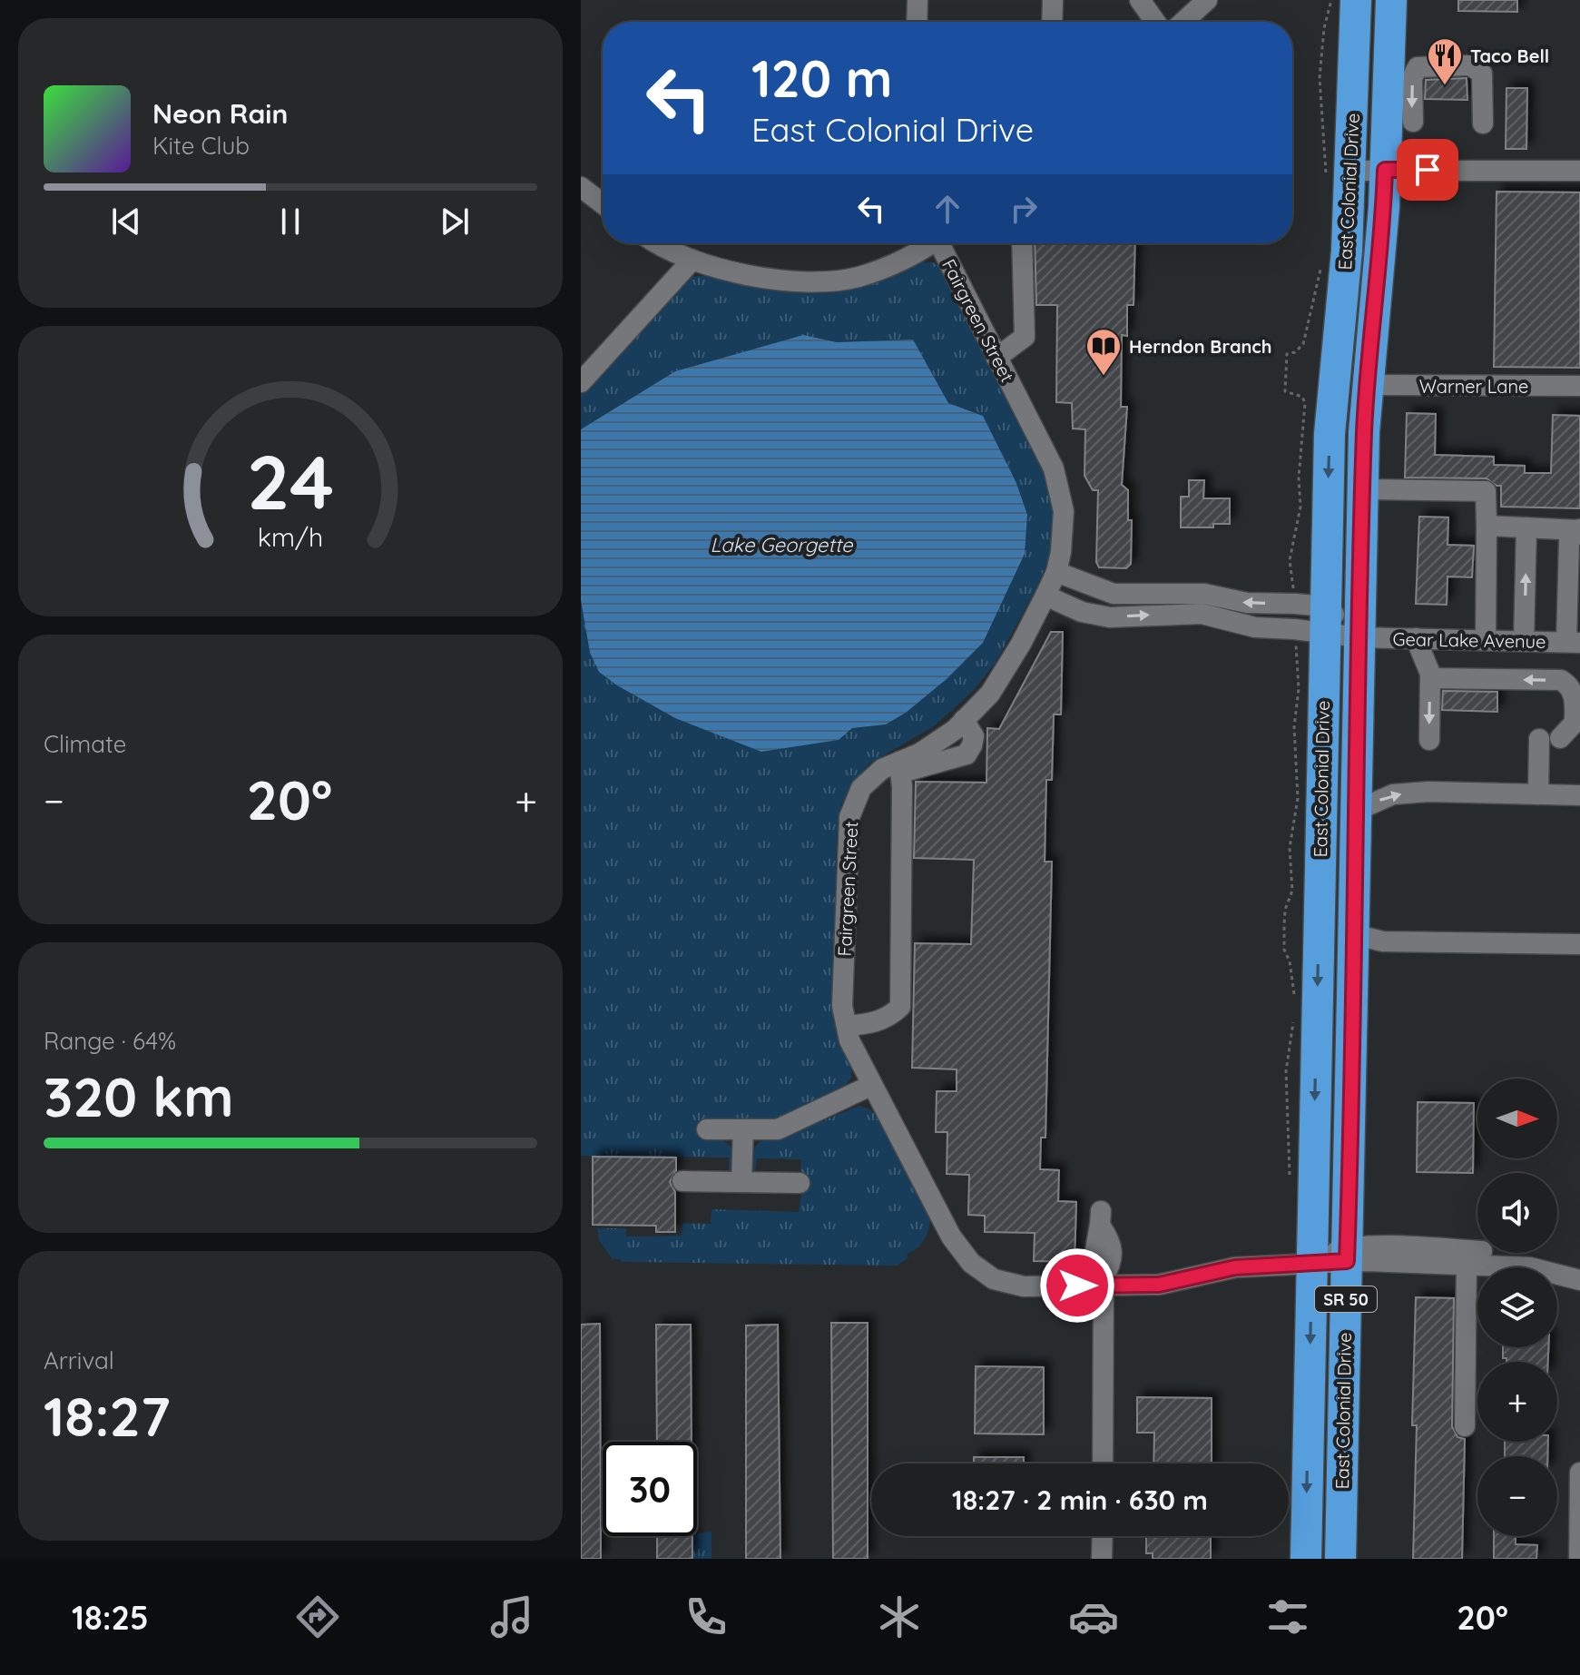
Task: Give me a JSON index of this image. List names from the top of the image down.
{
  "streets": {
    "highway": ["East Colonial Drive", "SR 50"],
    "street": ["Fairgreen Street", "Warner Lane", "Gear Lake Avenue"]
  },
  "crossings": [
    ["East Colonial Drive", "Fairgreen Street"],
    ["East Colonial Drive", "Warner Lane"],
    ["East Colonial Drive", "Gear Lake Avenue"]
  ],
  "water": ["Lake Georgette"],
  "places": {
    "restaurant": ["Taco Bell"],
    "library": ["Herndon Branch"]
  },
  "north": "right",
  "page": {
    "turn": ["120 m", "East Colonial Drive"],
    "song": ["Neon Rain", "Kite Club"],
    "tile": [
      "Climate",
      ["Range · 64%", "320 km"],
      ["Arrival", "18:27"]
    ],
    "heat": ["−", "20°", "+"],
    "map_buttons": ["+", "−"],
    "limit": "30",
    "trip": "18:27 · 2 min · 630 m",
    "tabs": ["18:25", "20°"],
    "gauge": ["24", "km/h"]
  }
}
